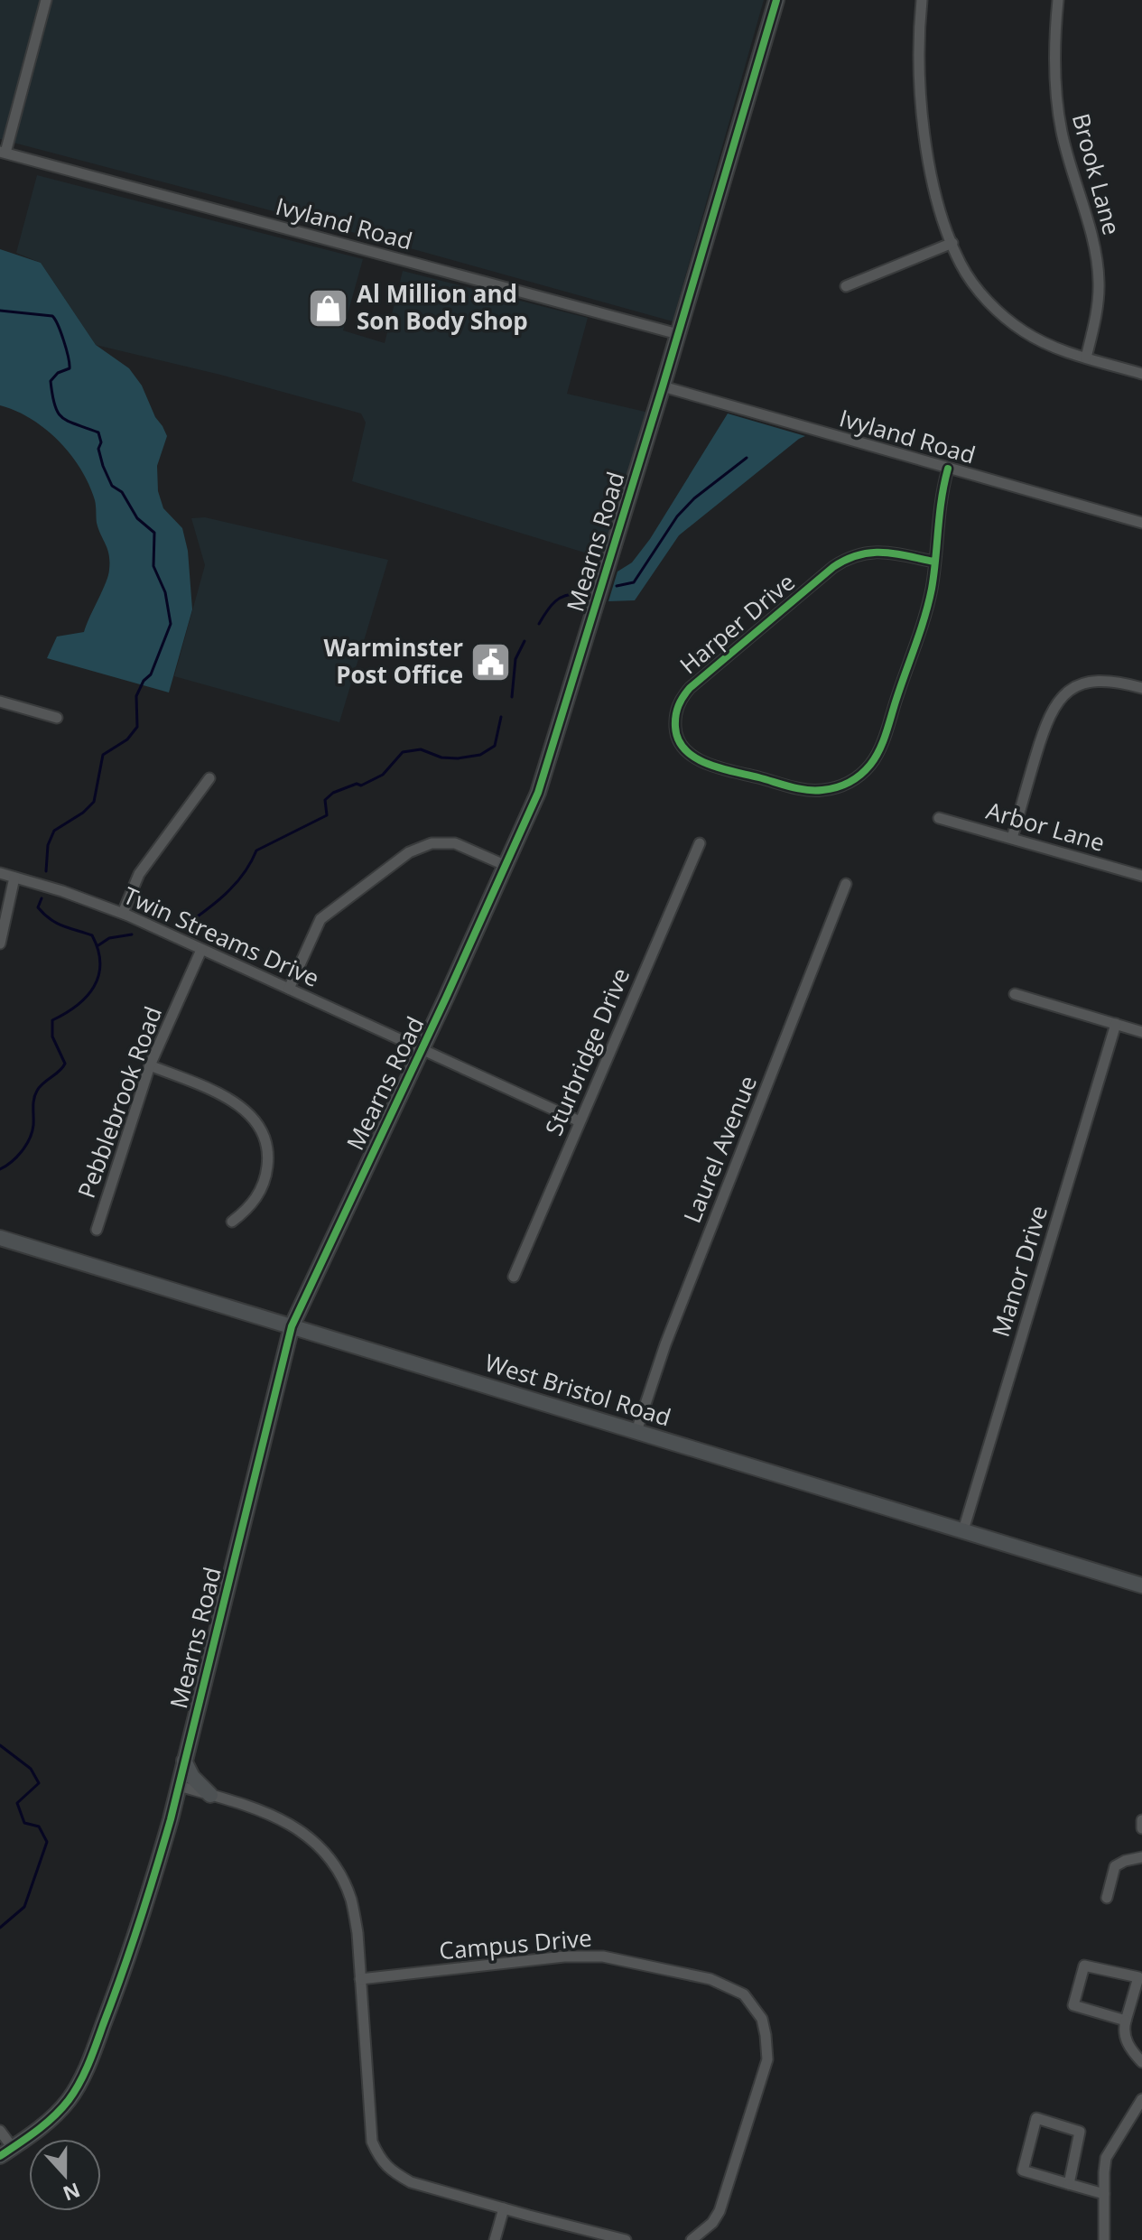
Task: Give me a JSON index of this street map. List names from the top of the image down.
{
  "streets": {
    "street": [
      "Brook Lane",
      "Ivyland Road",
      "Mearns Road",
      "Harper Drive",
      "Arbor Lane",
      "Twin Streams Drive",
      "Sturbridge Drive",
      "Pebblebrook Road",
      "Laurel Avenue",
      "Manor Drive",
      "West Bristol Road",
      "Campus Drive"
    ]
  },
  "crossings": [
    ["Ivyland Road", "Mearns Road"],
    ["Ivyland Road", "Harper Drive"],
    ["Mearns Road", "Twin Streams Drive"],
    ["Mearns Road", "West Bristol Road"],
    ["Twin Streams Drive", "Sturbridge Drive"],
    ["Twin Streams Drive", "Pebblebrook Road"],
    ["Laurel Avenue", "West Bristol Road"],
    ["Manor Drive", "West Bristol Road"]
  ],
  "places": {
    "shop": ["Al Million and Son Body Shop"],
    "public building": ["Warminster Post Office"]
  },
  "north": "bottom"
}
